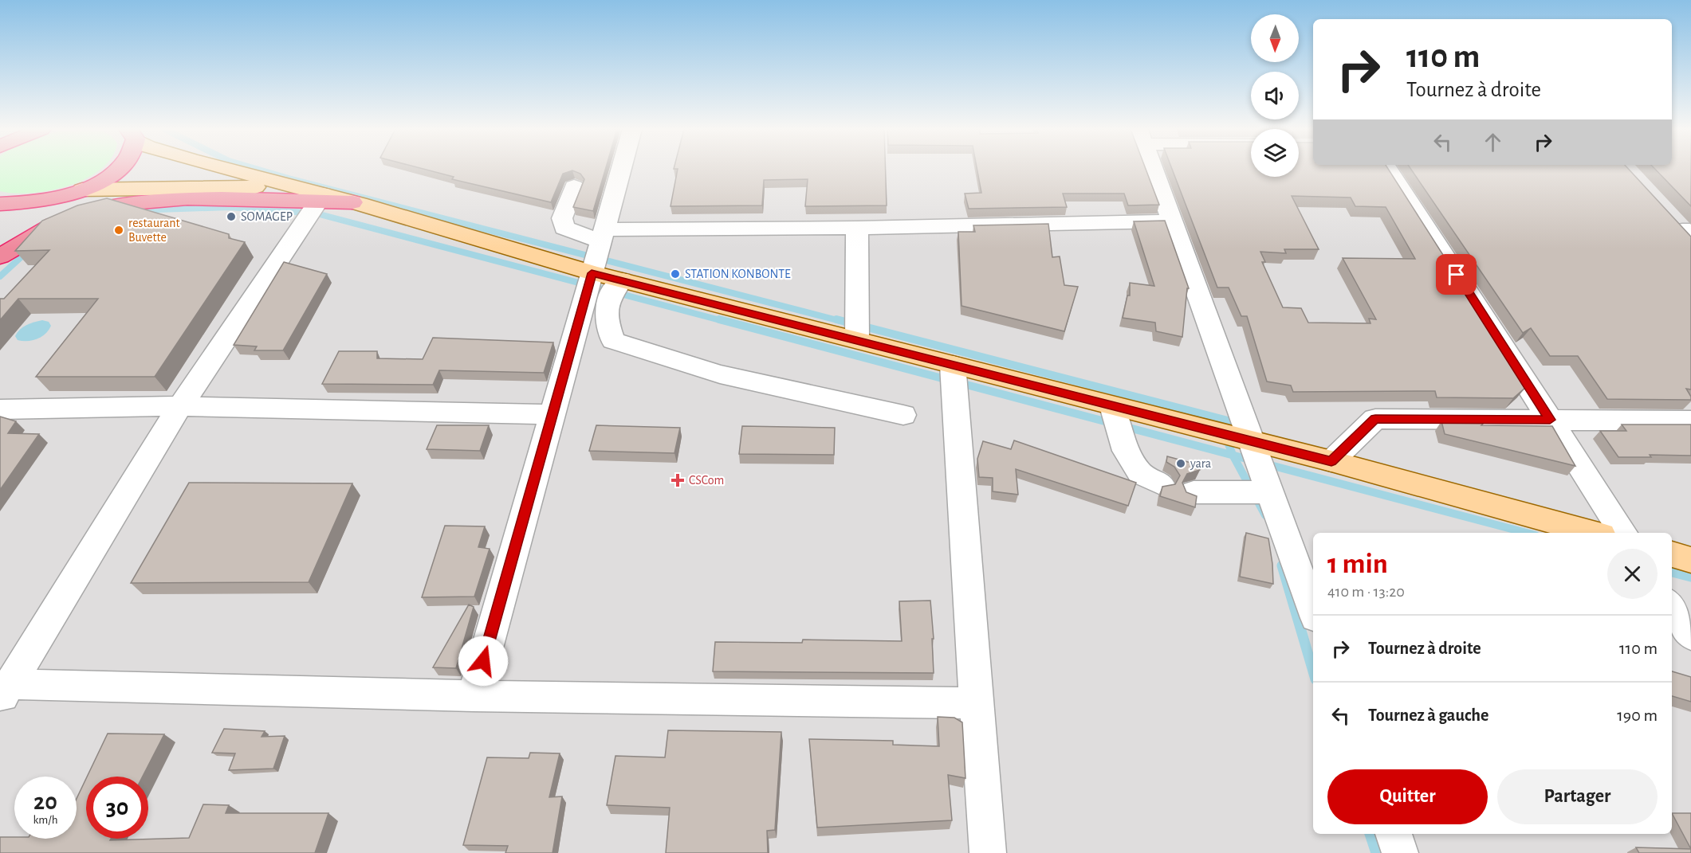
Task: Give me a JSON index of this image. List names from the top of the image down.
{
  "places": {
    "other": [
      "SOMAGEP",
      "restaurant Buvette",
      "STATION KONBONTE",
      "yara"
    ],
    "health": ["CSCom"]
  },
  "north": "bottom",
  "page": {
    "turn": ["110 m", "Tournez à droite"],
    "heading": ["1 min", "410 m · 13:20"],
    "list": [
      {
        "name": "Tournez à droite",
        "value": "110 m"
      },
      {
        "name": "Tournez à gauche",
        "value": "190 m"
      }
    ],
    "buttons": ["Quitter", "Partager"],
    "speed": "20 km/h",
    "limit": "30"
  }
}
